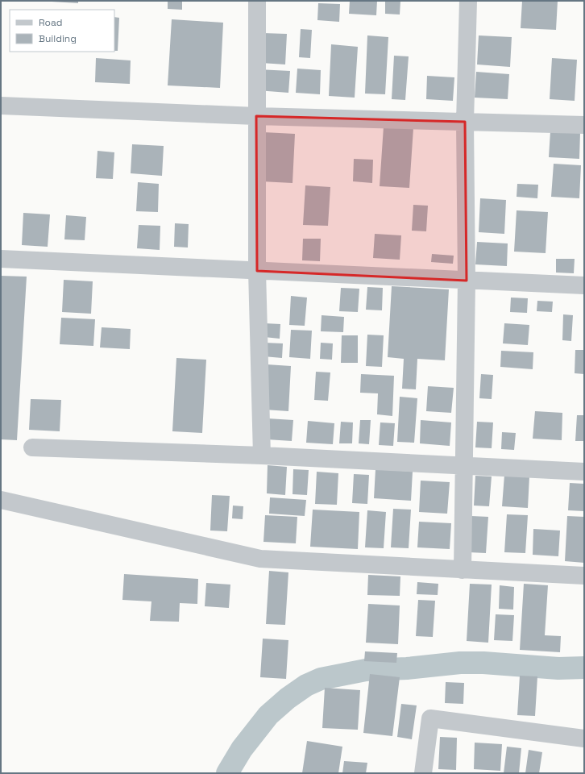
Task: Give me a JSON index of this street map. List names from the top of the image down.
{
  "legend": ["Road", "Building"]
}
